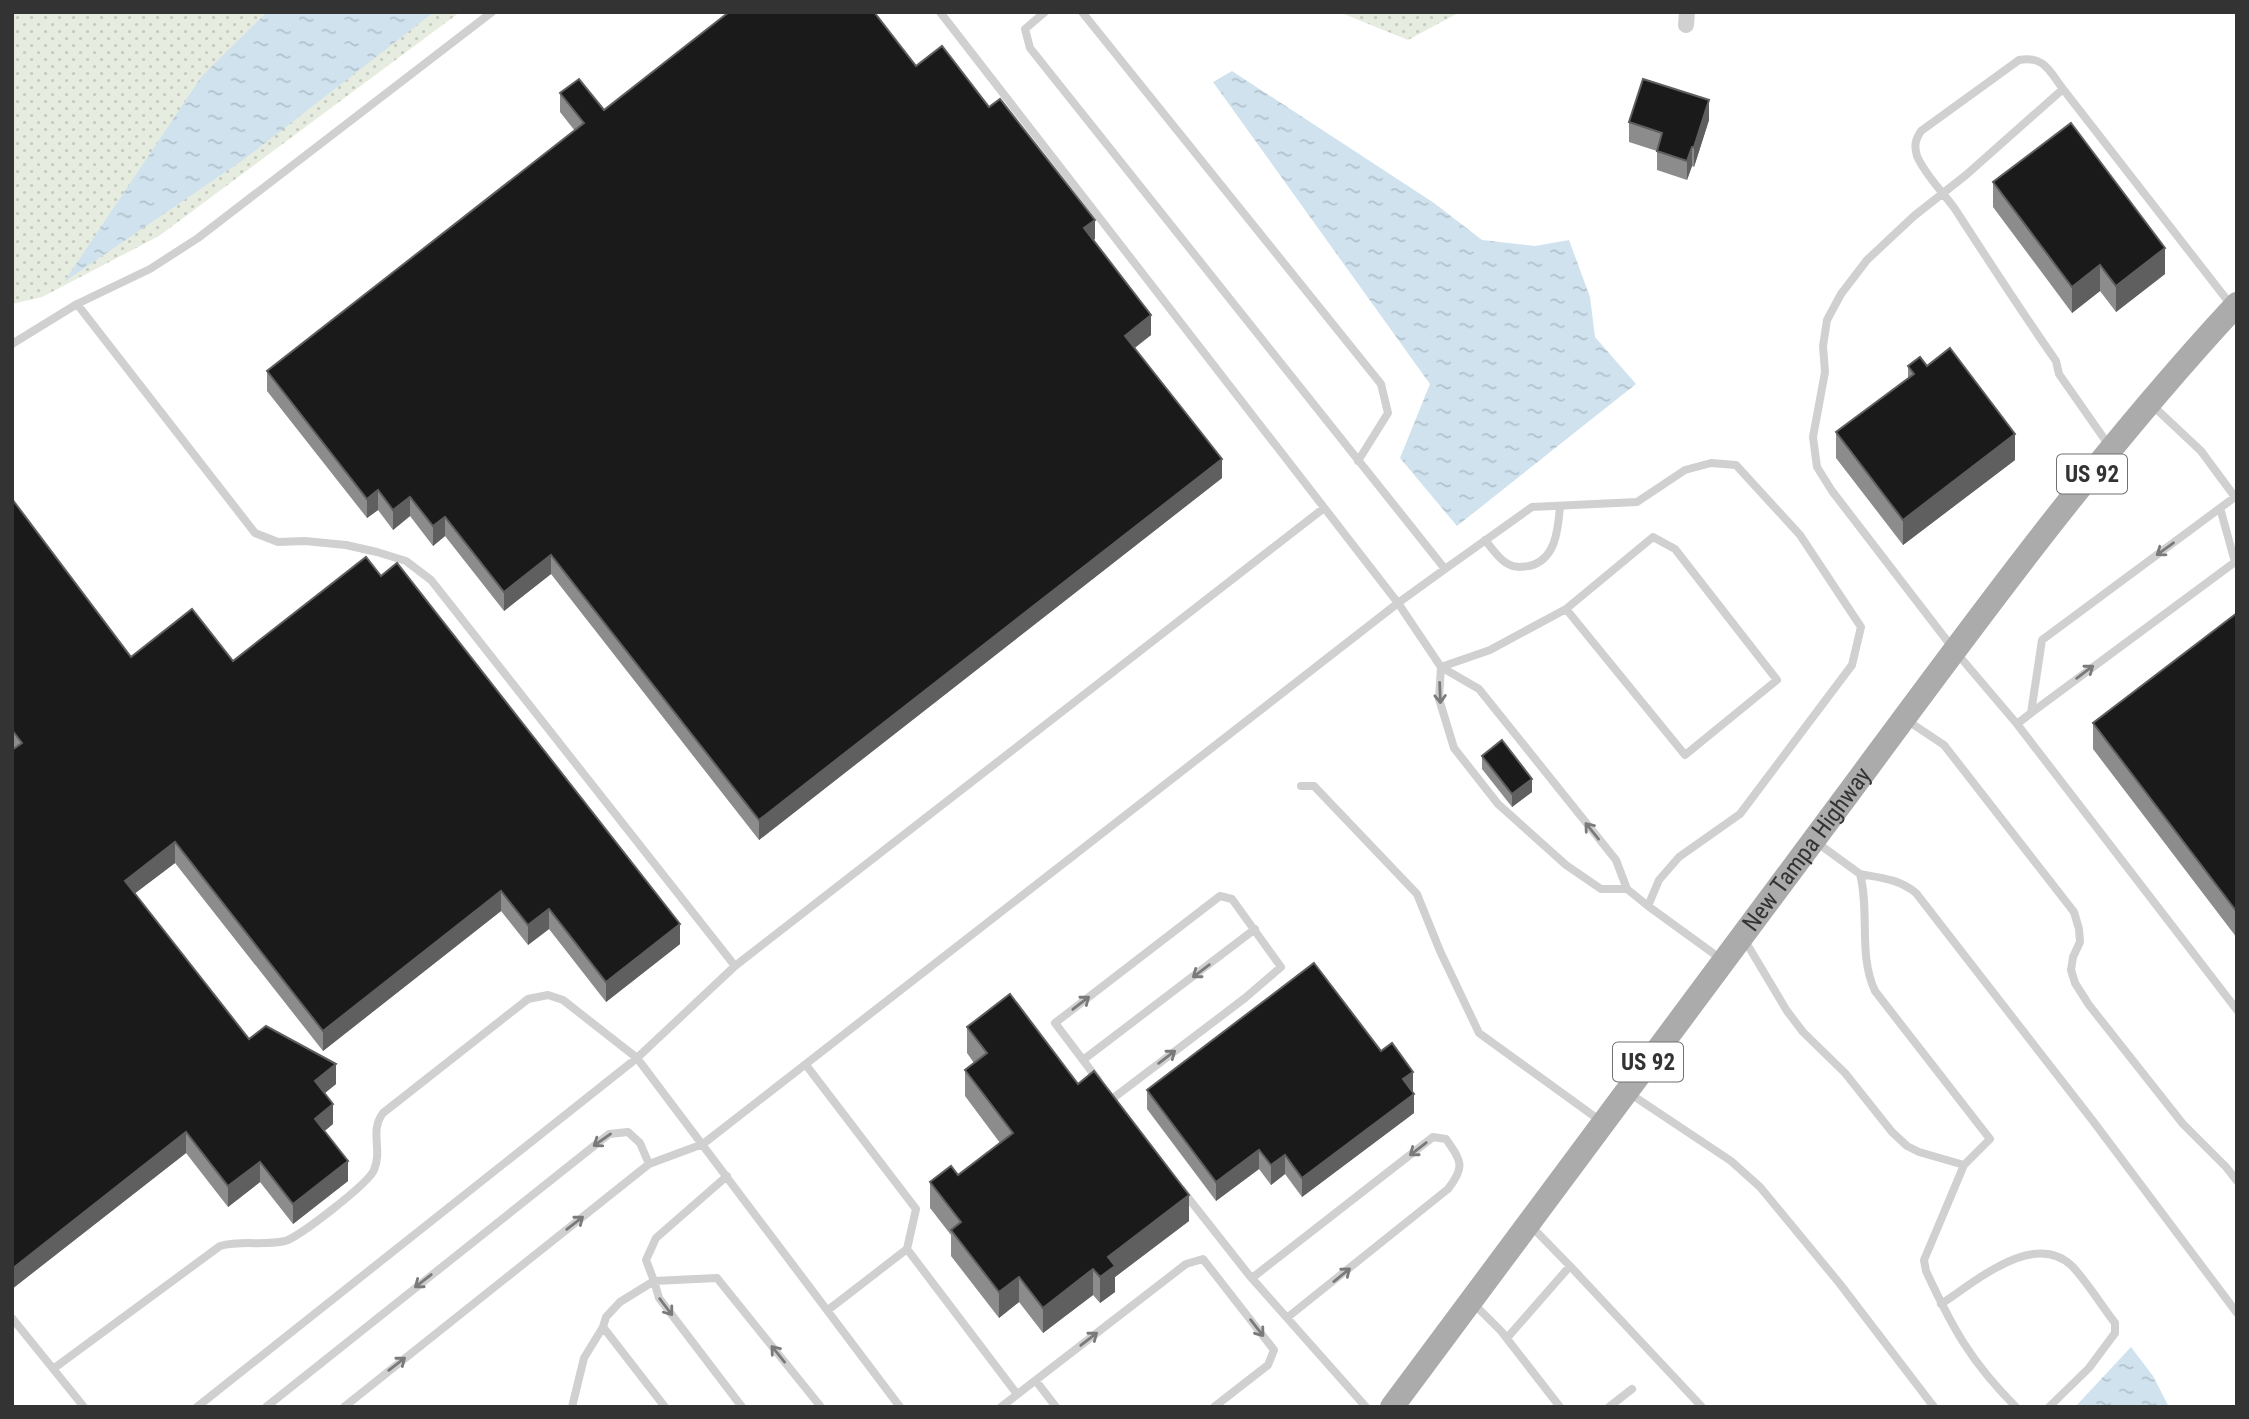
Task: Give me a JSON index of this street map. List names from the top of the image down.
{
  "streets": {
    "main road": ["US 92", "New Tampa Highway"]
  }
}
